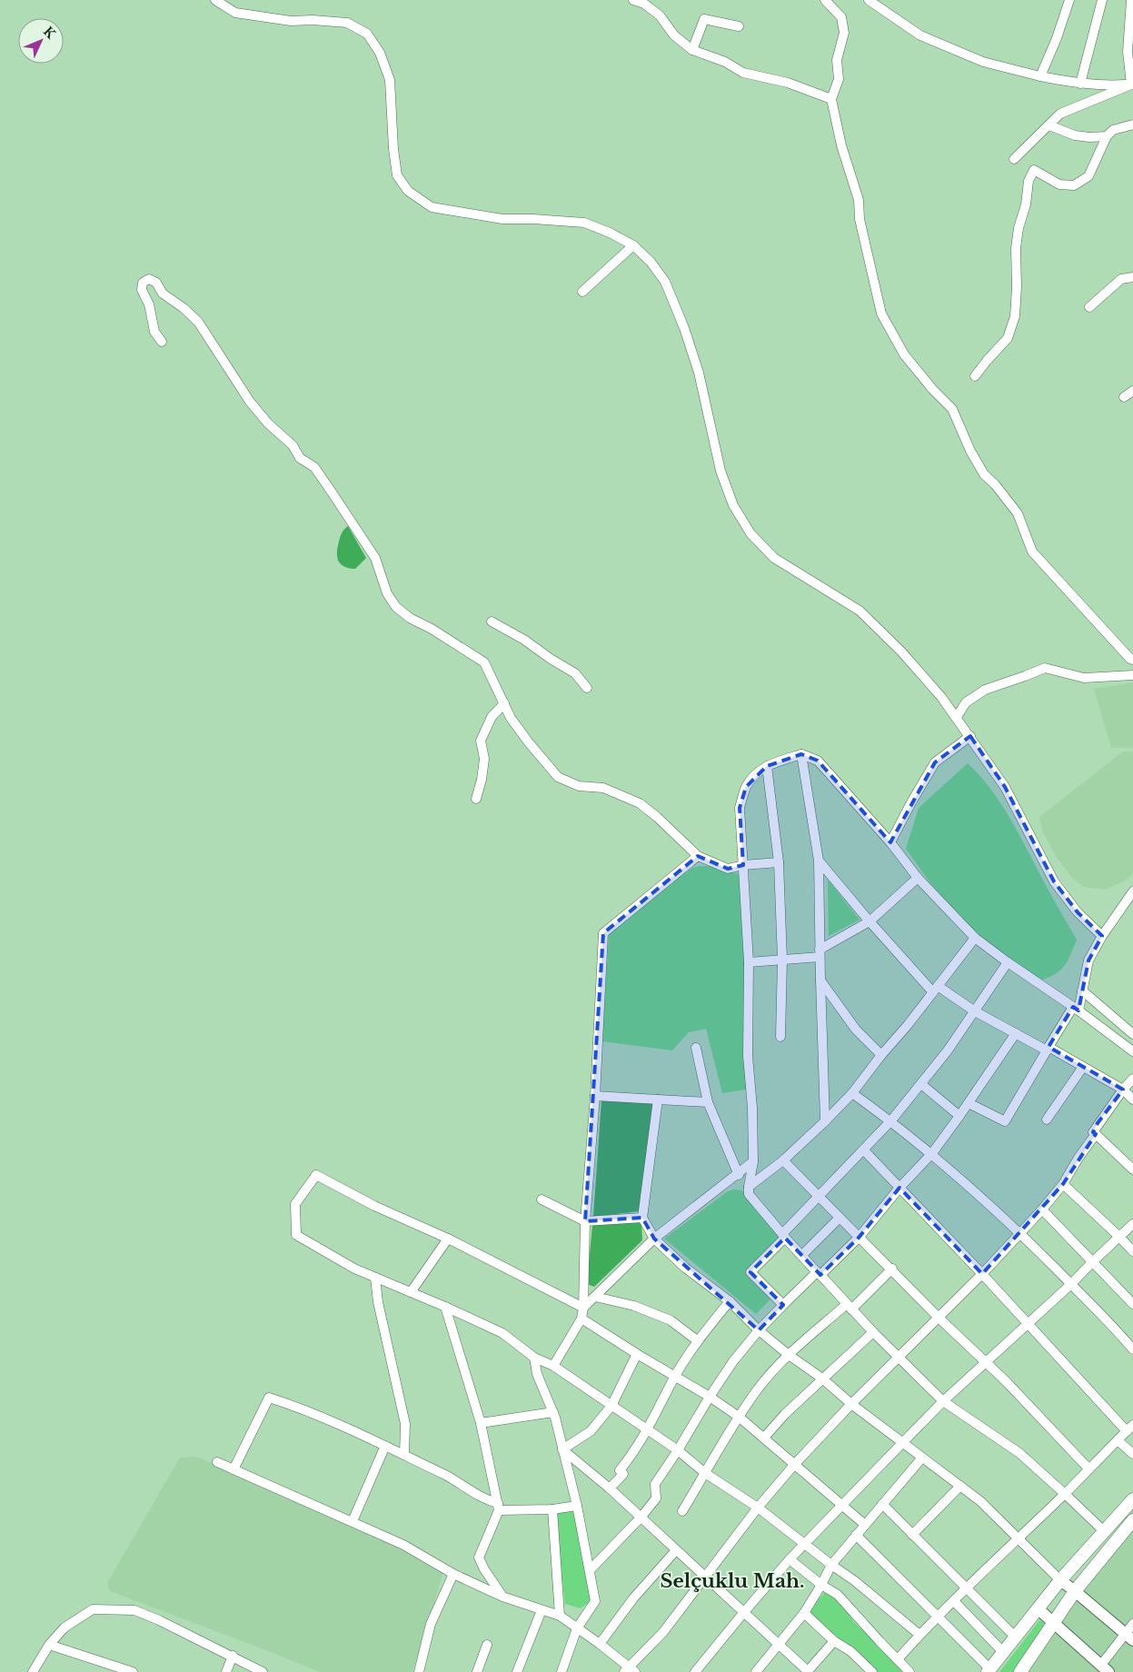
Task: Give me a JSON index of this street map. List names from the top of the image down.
{
  "districts": ["Selçuklu Mah."],
  "north": "top right"
}
